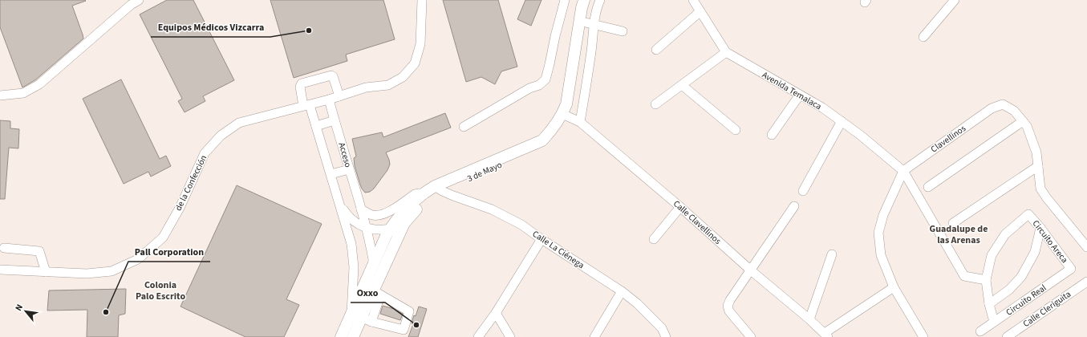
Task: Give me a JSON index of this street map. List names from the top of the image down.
{
  "streets": {
    "main road": ["3 de Mayo"],
    "street": [
      "Avenida Temalaca",
      "Clavellinos",
      "Acceso",
      "de la Confección",
      "Calle Clavellinos",
      "Circuito Areca",
      "Calle La Ciénega",
      "Circuito Real",
      "Calle Cleriguita"
    ]
  },
  "crossings": [
    ["Avenida Temalaca", "Clavellinos"],
    ["Acceso", "3 de Mayo"],
    ["Acceso", "de la Confección"],
    ["3 de Mayo", "Calle Clavellinos"],
    ["3 de Mayo", "Calle La Ciénega"],
    ["Circuito Areca", "Circuito Real"]
  ],
  "districts": ["Guadalupe de las Arenas", "Colonia Palo Escrito"],
  "places": ["Equipos Médicos Vizcarra", "Pall Corporation", "Oxxo"],
  "north": "top left"
}
